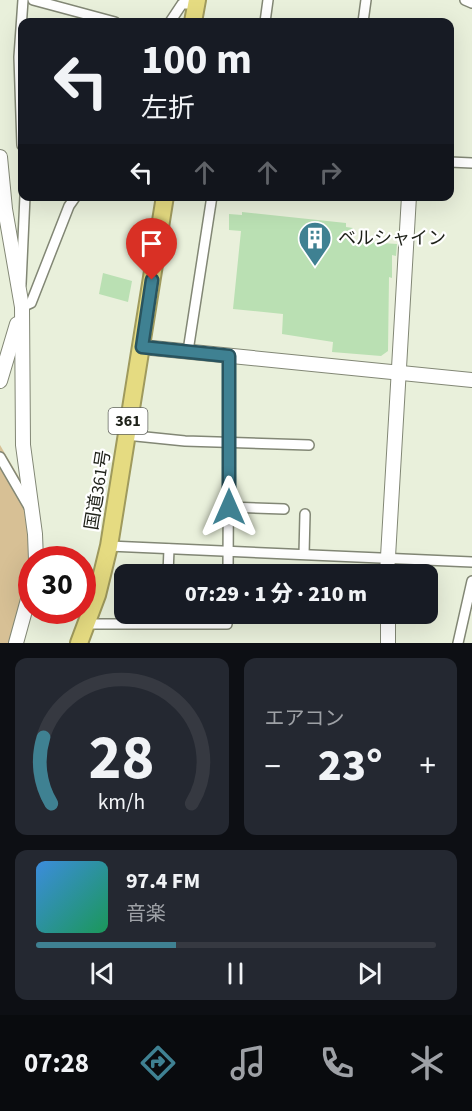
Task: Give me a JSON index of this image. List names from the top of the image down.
{
  "streets": {
    "highway": ["361", "国道361号"]
  },
  "places": {
    "building": ["ベルシャイン"]
  },
  "page": {
    "turn": ["100 m", "左折"],
    "limit": "30",
    "trip": "07:29 · 1 分 · 210 m",
    "tile": "エアコン",
    "heat": ["−", "23°", "+"],
    "song": ["97.4 FM", "音楽"],
    "tabs": "07:28",
    "gauge": ["28", "km/h"]
  }
}
